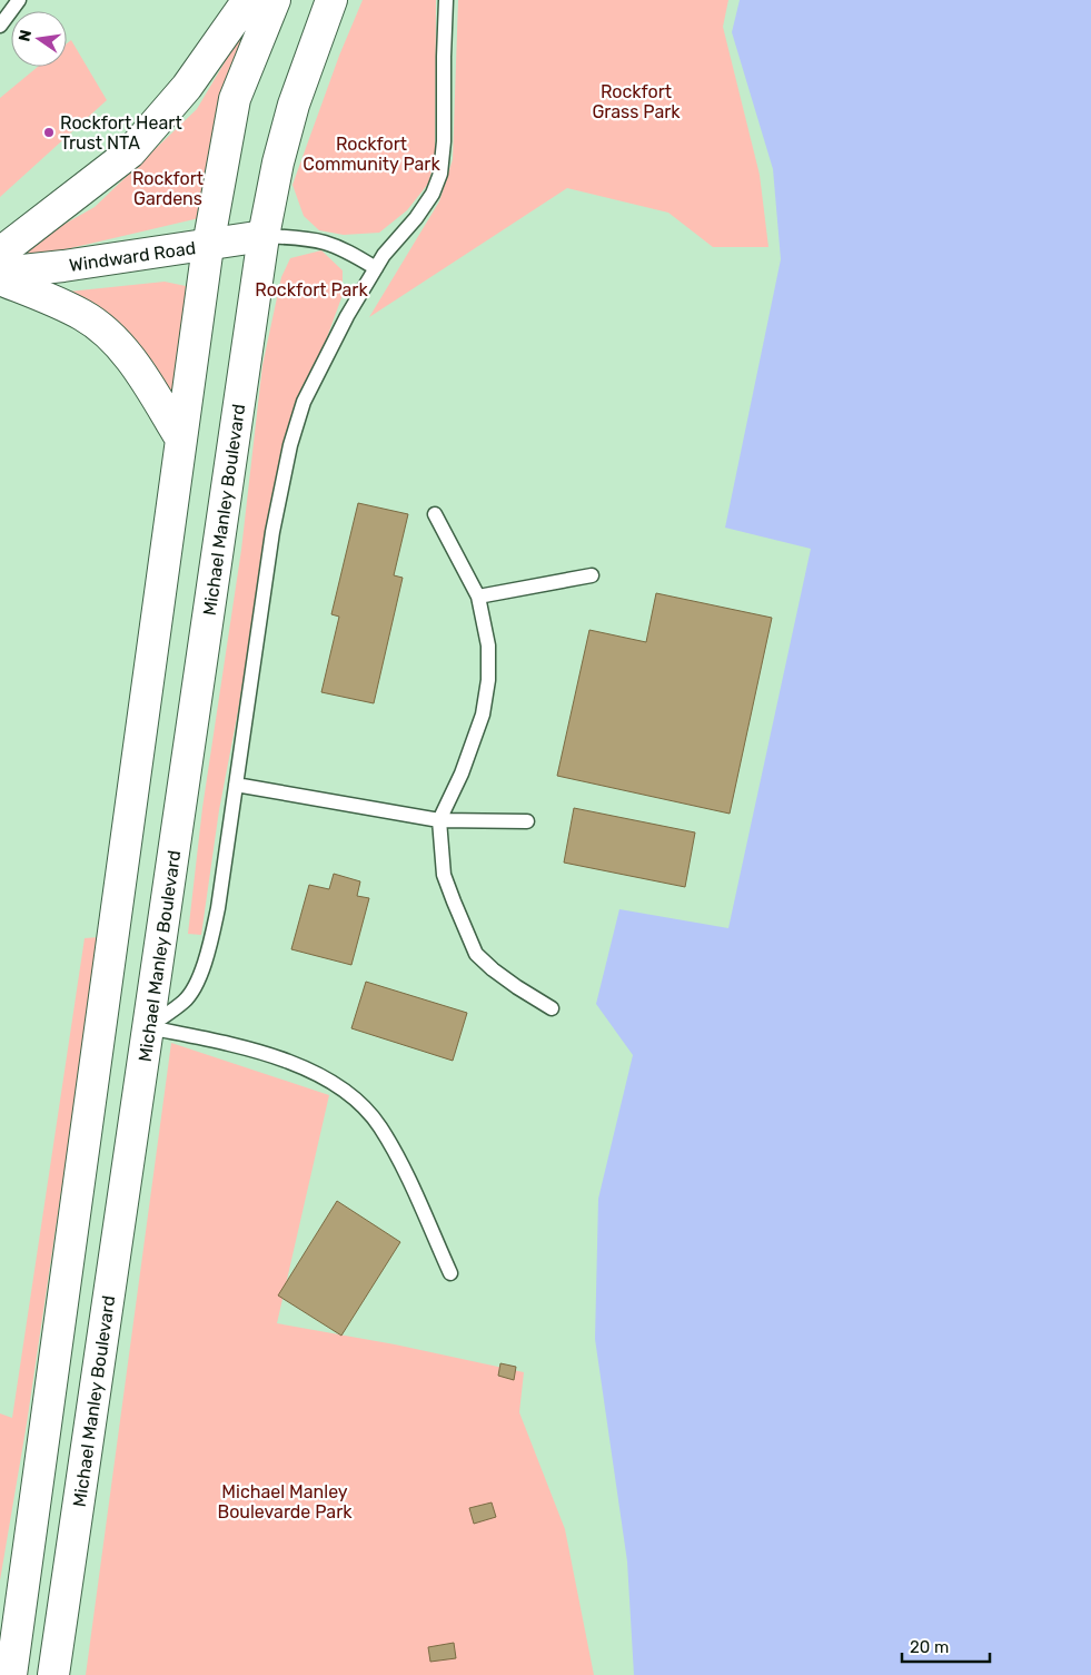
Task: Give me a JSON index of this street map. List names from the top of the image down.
{
  "streets": {
    "main road": ["Windward Road", "Michael Manley Boulevard"]
  },
  "crossings": [
    ["Windward Road", "Michael Manley Boulevard"]
  ],
  "parks": [
    "Rockfort Grass Park",
    "Rockfort Community Park",
    "Rockfort Gardens",
    "Rockfort Park",
    "Michael Manley Boulevarde Park"
  ],
  "places": ["Rockfort Heart Trust NTA"],
  "scale_bar": "20 m",
  "north": "left"
}
